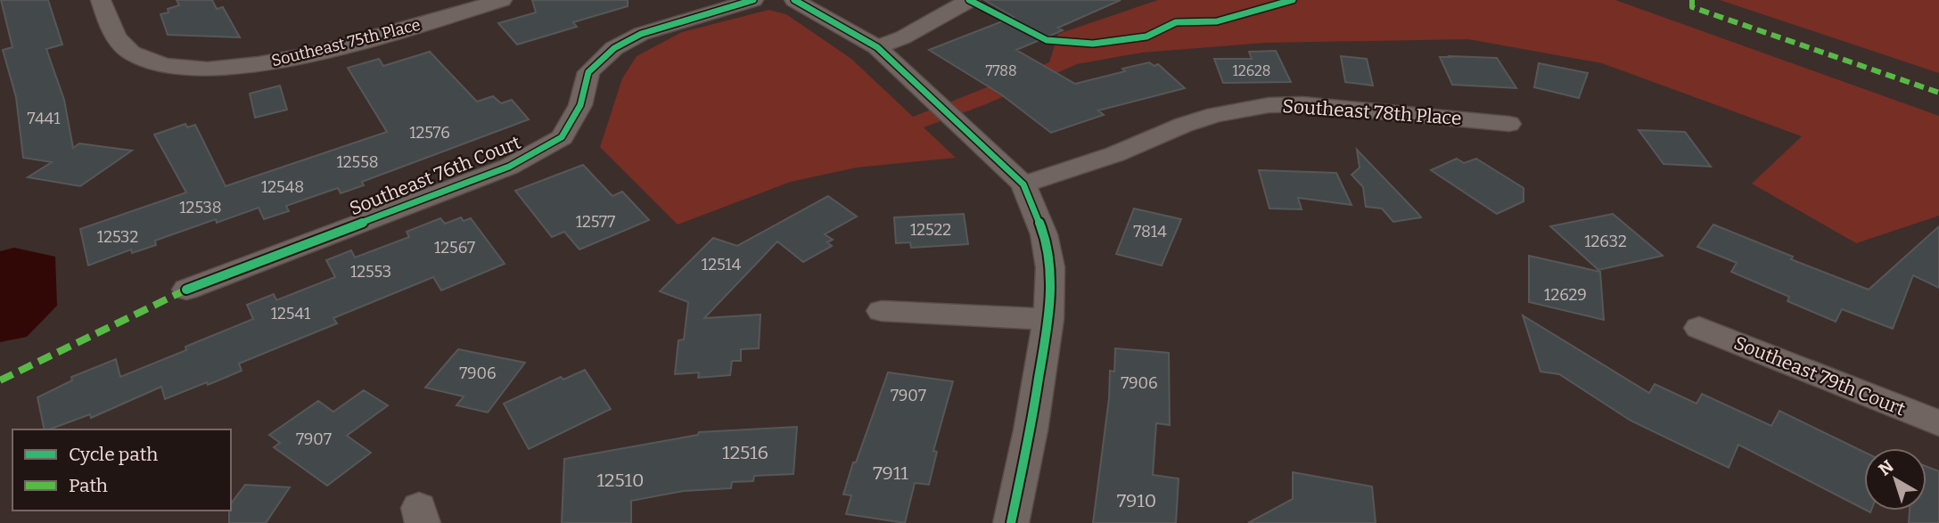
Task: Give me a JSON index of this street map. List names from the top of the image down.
{
  "streets": {
    "street": [
      "Southeast 75th Place",
      "Southeast 78th Place",
      "Southeast 76th Court",
      "Southeast 79th Court"
    ]
  },
  "house_numbers": [
    "7788",
    "12628",
    "7441",
    "12576",
    "12558",
    "12548",
    "12538",
    "12577",
    "12522",
    "7814",
    "12532",
    "12632",
    "12567",
    "12514",
    "12553",
    "12629",
    "12541",
    "7906",
    "7906",
    "7907",
    "7907",
    "12516",
    "7911",
    "12510",
    "7910"
  ],
  "legend": ["Cycle path", "Path"],
  "north": "top left"
}
